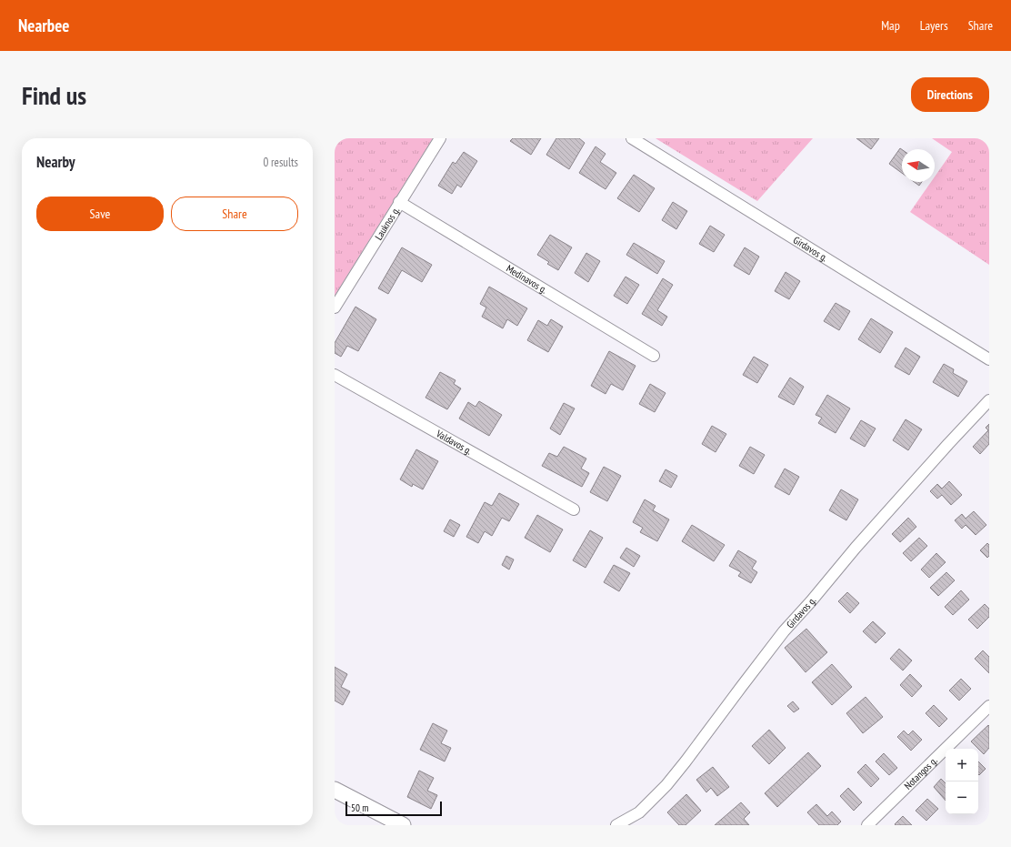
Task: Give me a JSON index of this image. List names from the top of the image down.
{
  "streets": {
    "street": [
      "Lauknos g.",
      "Girdavos g.",
      "Medinavos g.",
      "Valdavos g.",
      "Notangos g."
    ]
  },
  "crossings": [
    ["Lauknos g.", "Medinavos g."]
  ],
  "scale_bar": "50 m",
  "north": "left",
  "page": {
    "header": "Nearbee",
    "nav": ["Map", "Layers", "Share"],
    "buttons": [
      "Directions",
      ["Save", "Share"]
    ],
    "title": "Find us",
    "heading": ["Nearby", "0 results"],
    "map_buttons": ["+", "−"],
    "scale": "50 m"
  }
}
